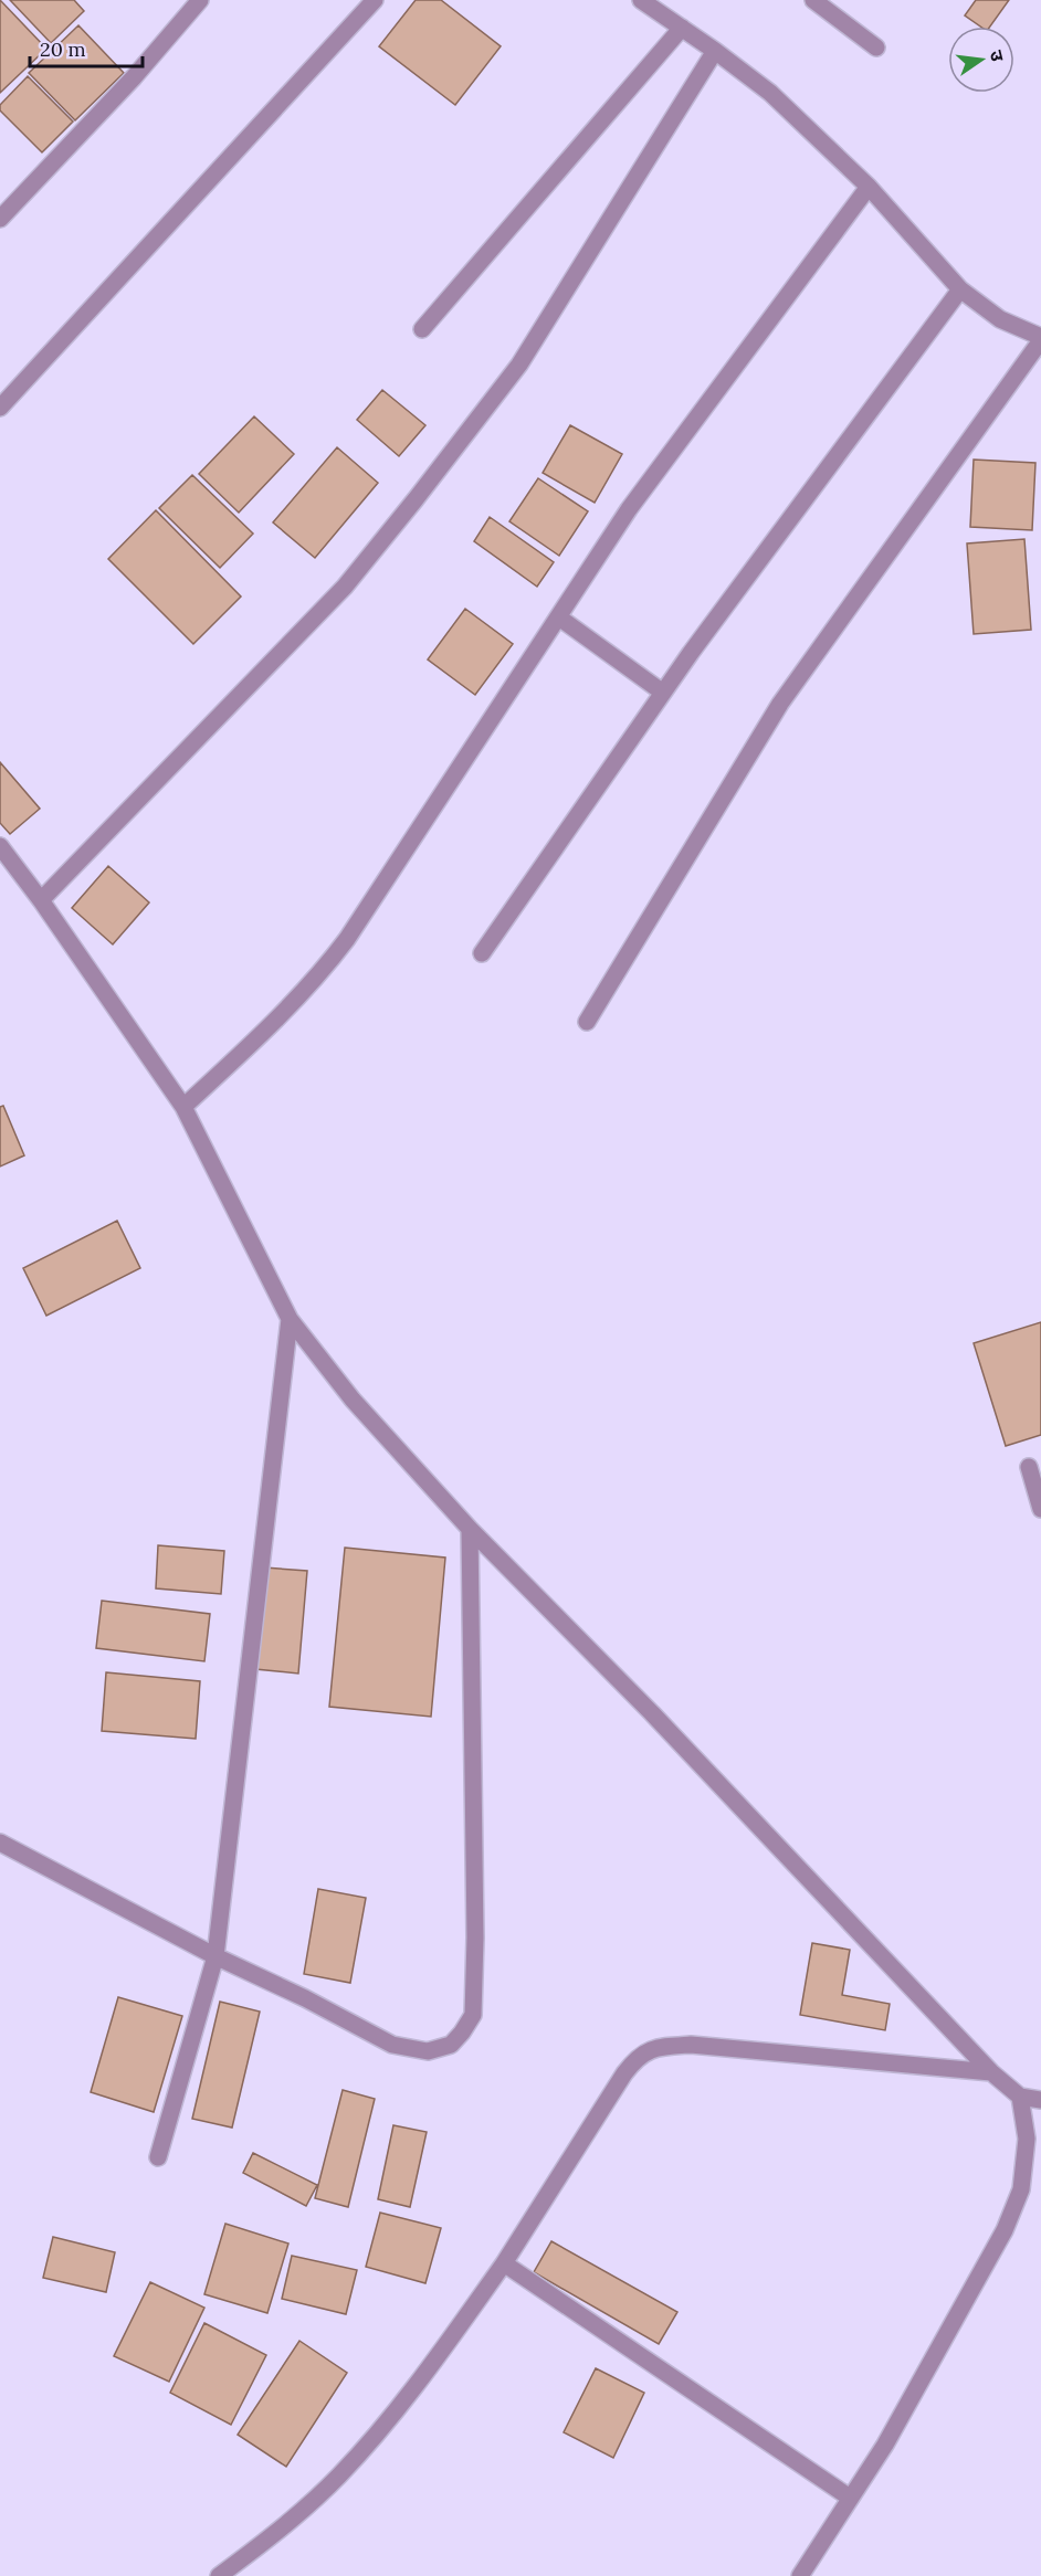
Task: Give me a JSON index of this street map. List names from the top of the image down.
{
  "scale_bar": "20 m",
  "north": "right"
}
